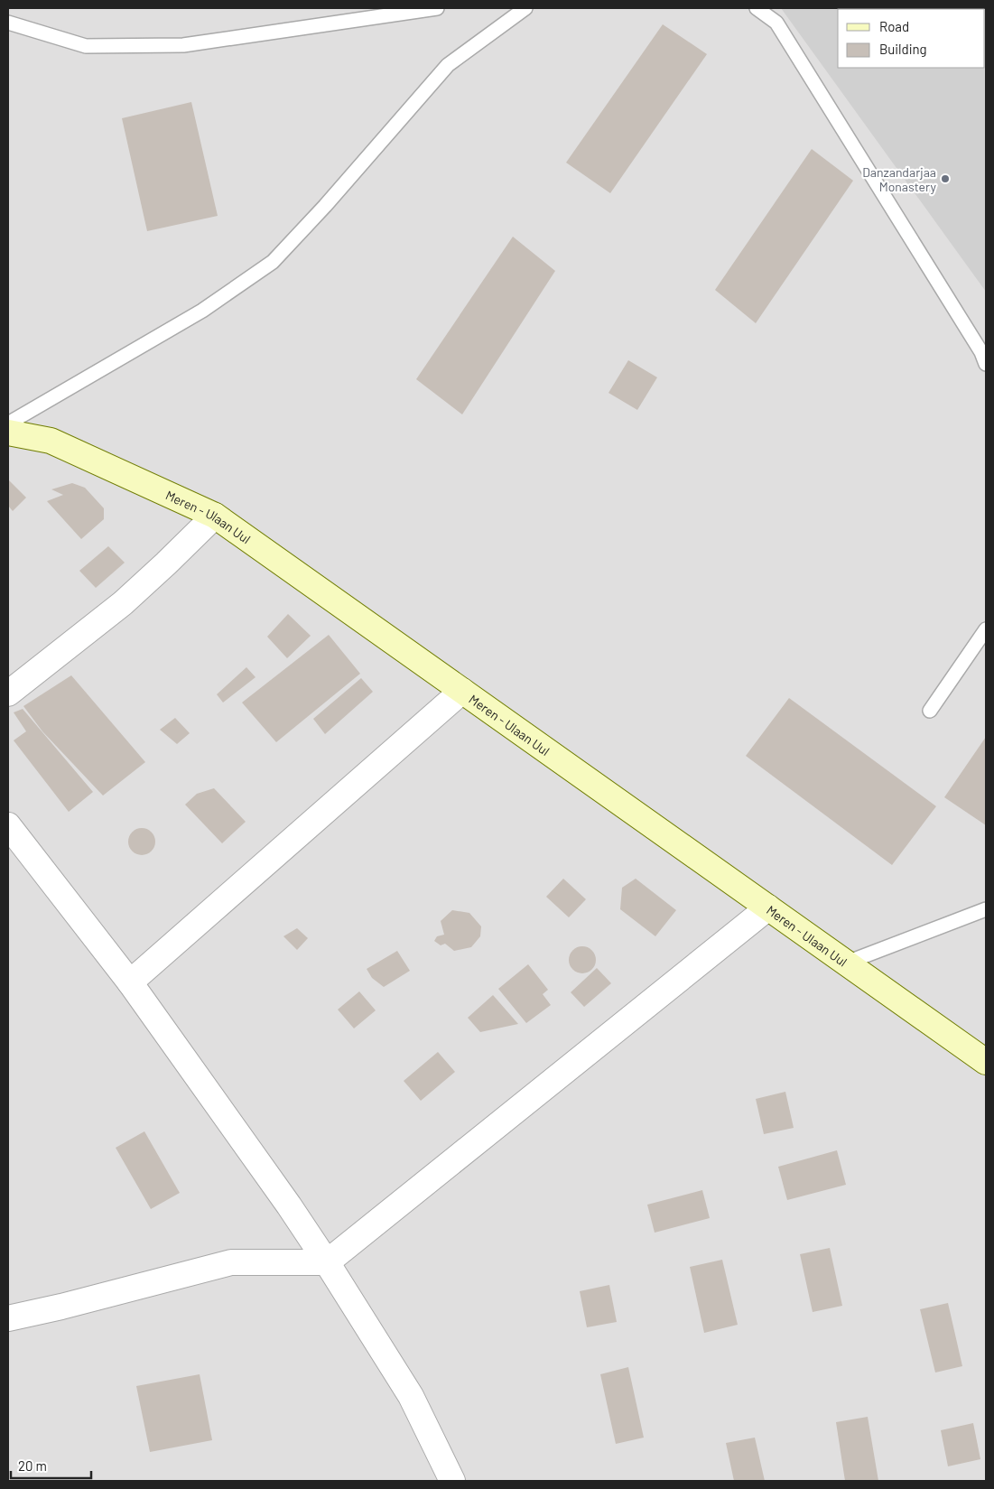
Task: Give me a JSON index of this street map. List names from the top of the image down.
{
  "streets": {
    "street": ["Meren - Ulaan Uul"]
  },
  "places": ["Danzandarjaa Monastery"],
  "legend": ["Road", "Building"],
  "scale_bar": "20 m"
}
